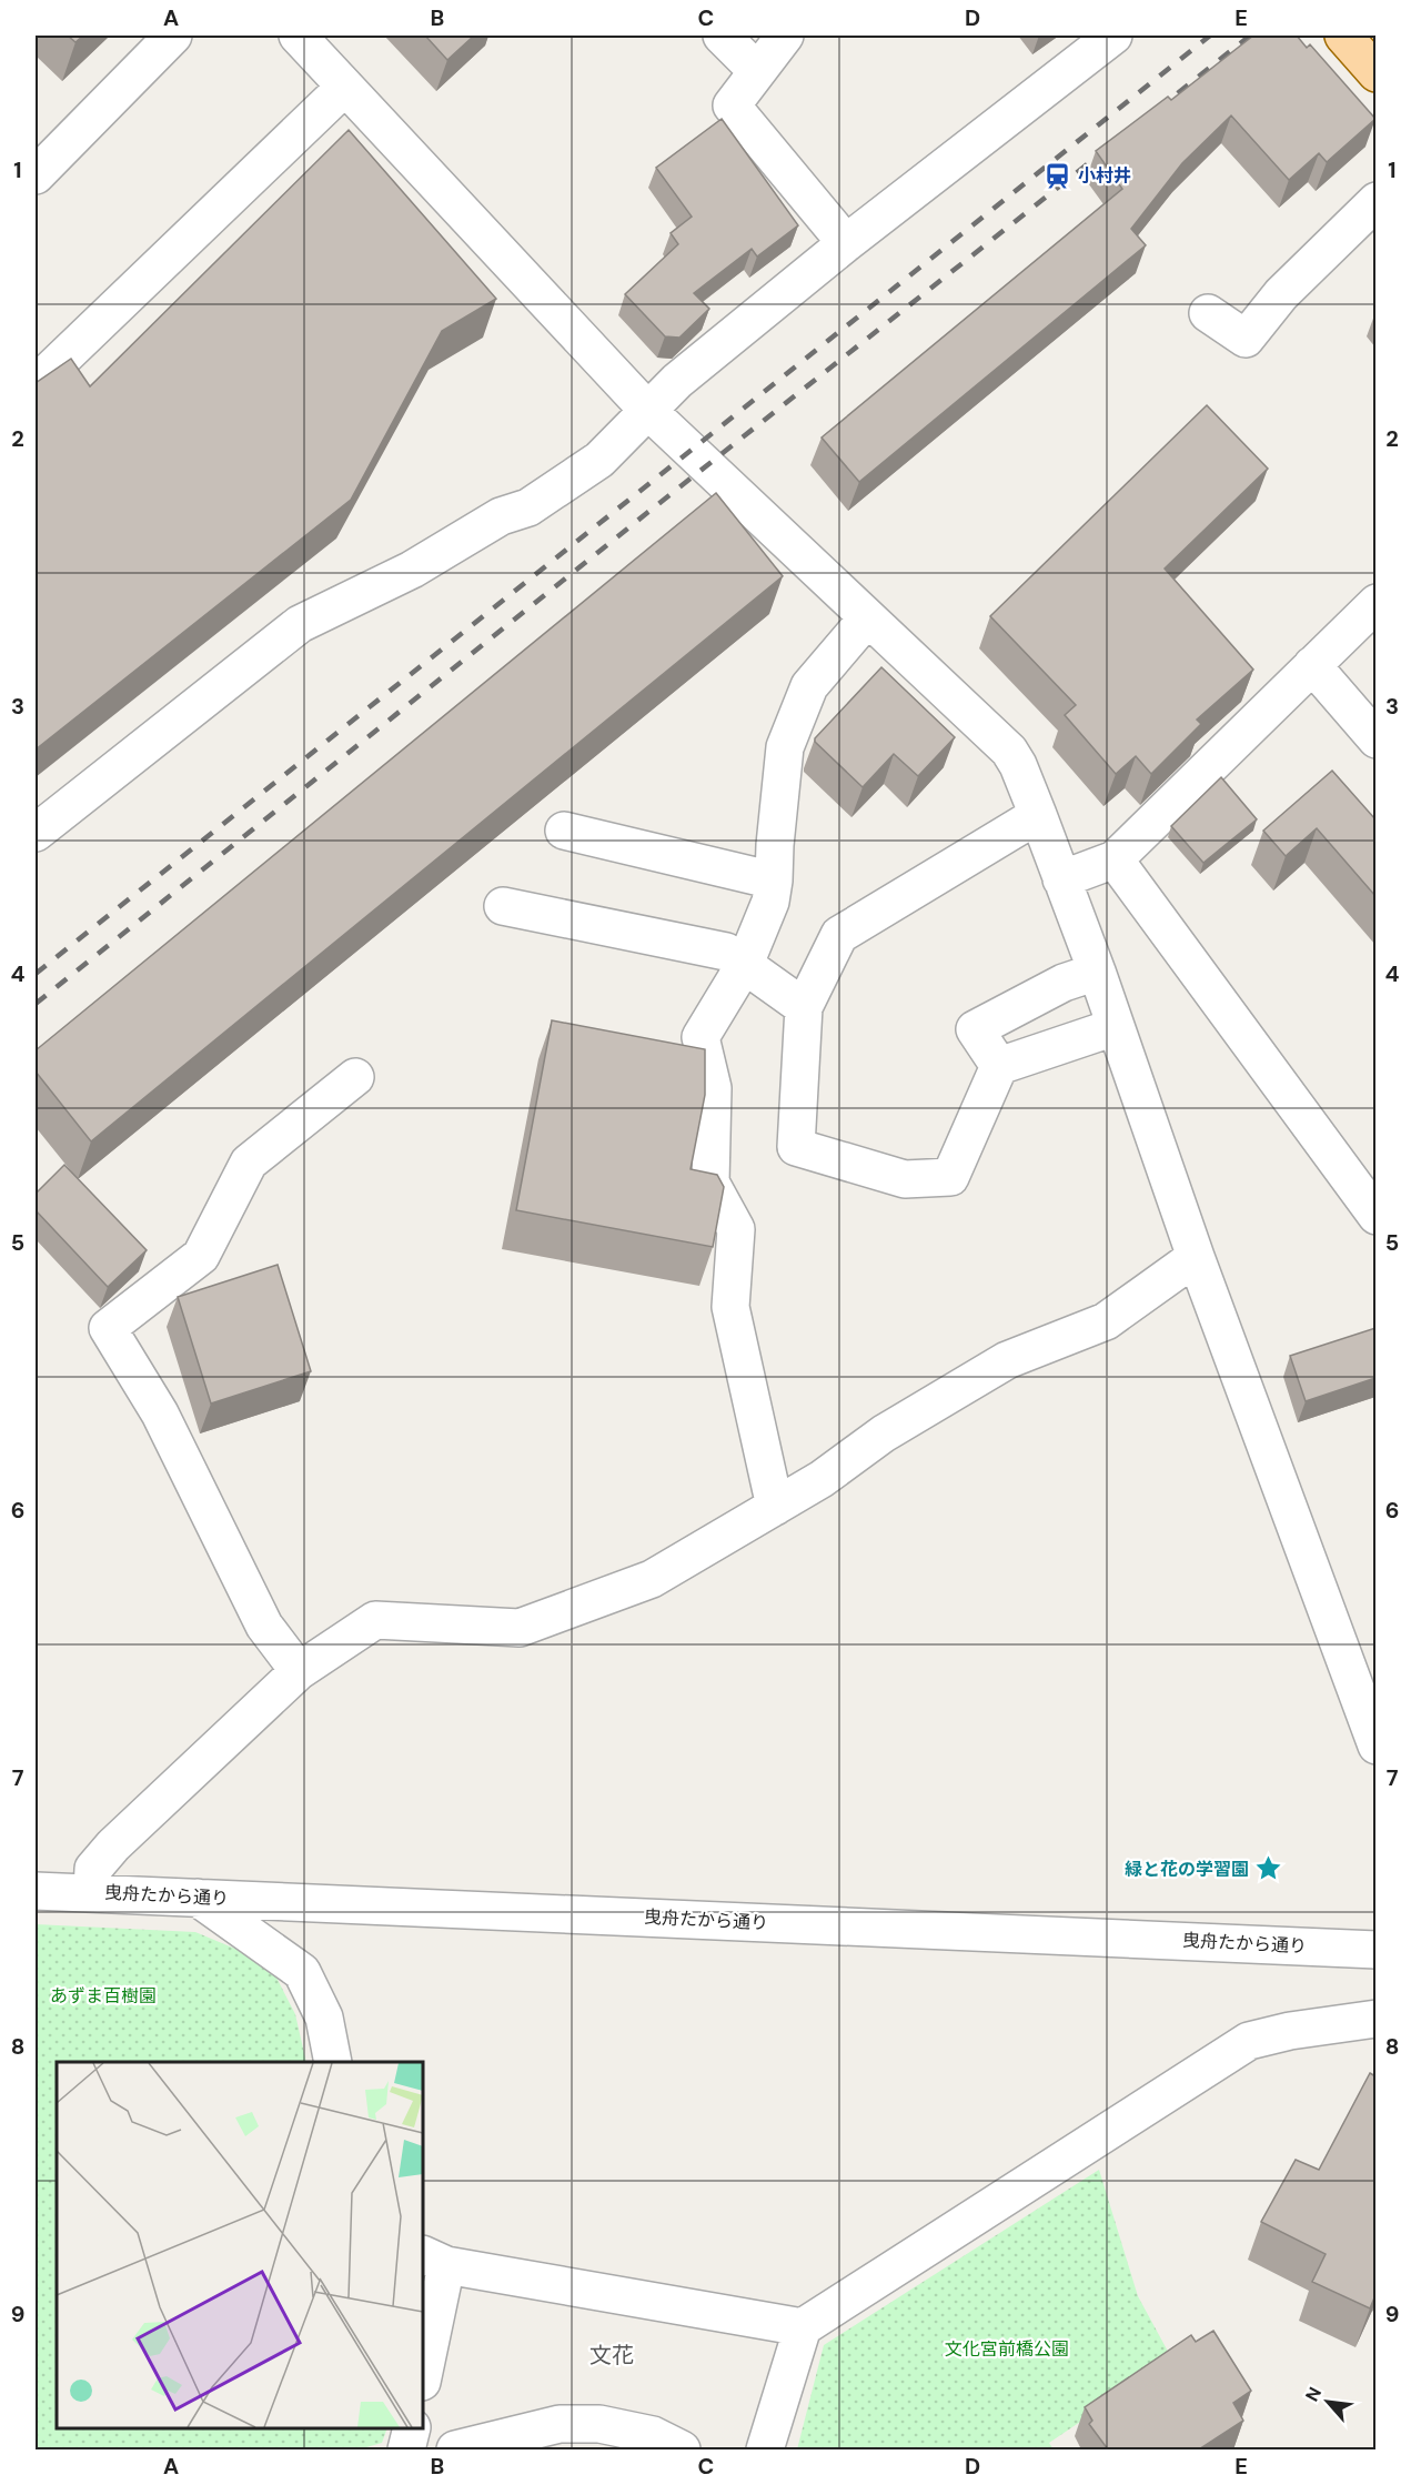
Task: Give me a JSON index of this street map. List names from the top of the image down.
{
  "streets": {
    "street": ["曳舟たから通り"]
  },
  "districts": ["文花"],
  "parks": ["あずま百樹園", "文化宮前橋公園"],
  "places": {
    "station": ["小村井"],
    "place": ["緑と花の学習園"]
  },
  "north": "top left",
  "grid": {
    "columns": [
      "A",
      "B",
      "C",
      "D",
      "E"
    ],
    "rows": [
      "1",
      "2",
      "3",
      "4",
      "5",
      "6",
      "7",
      "8",
      "9"
    ]
  }
}
